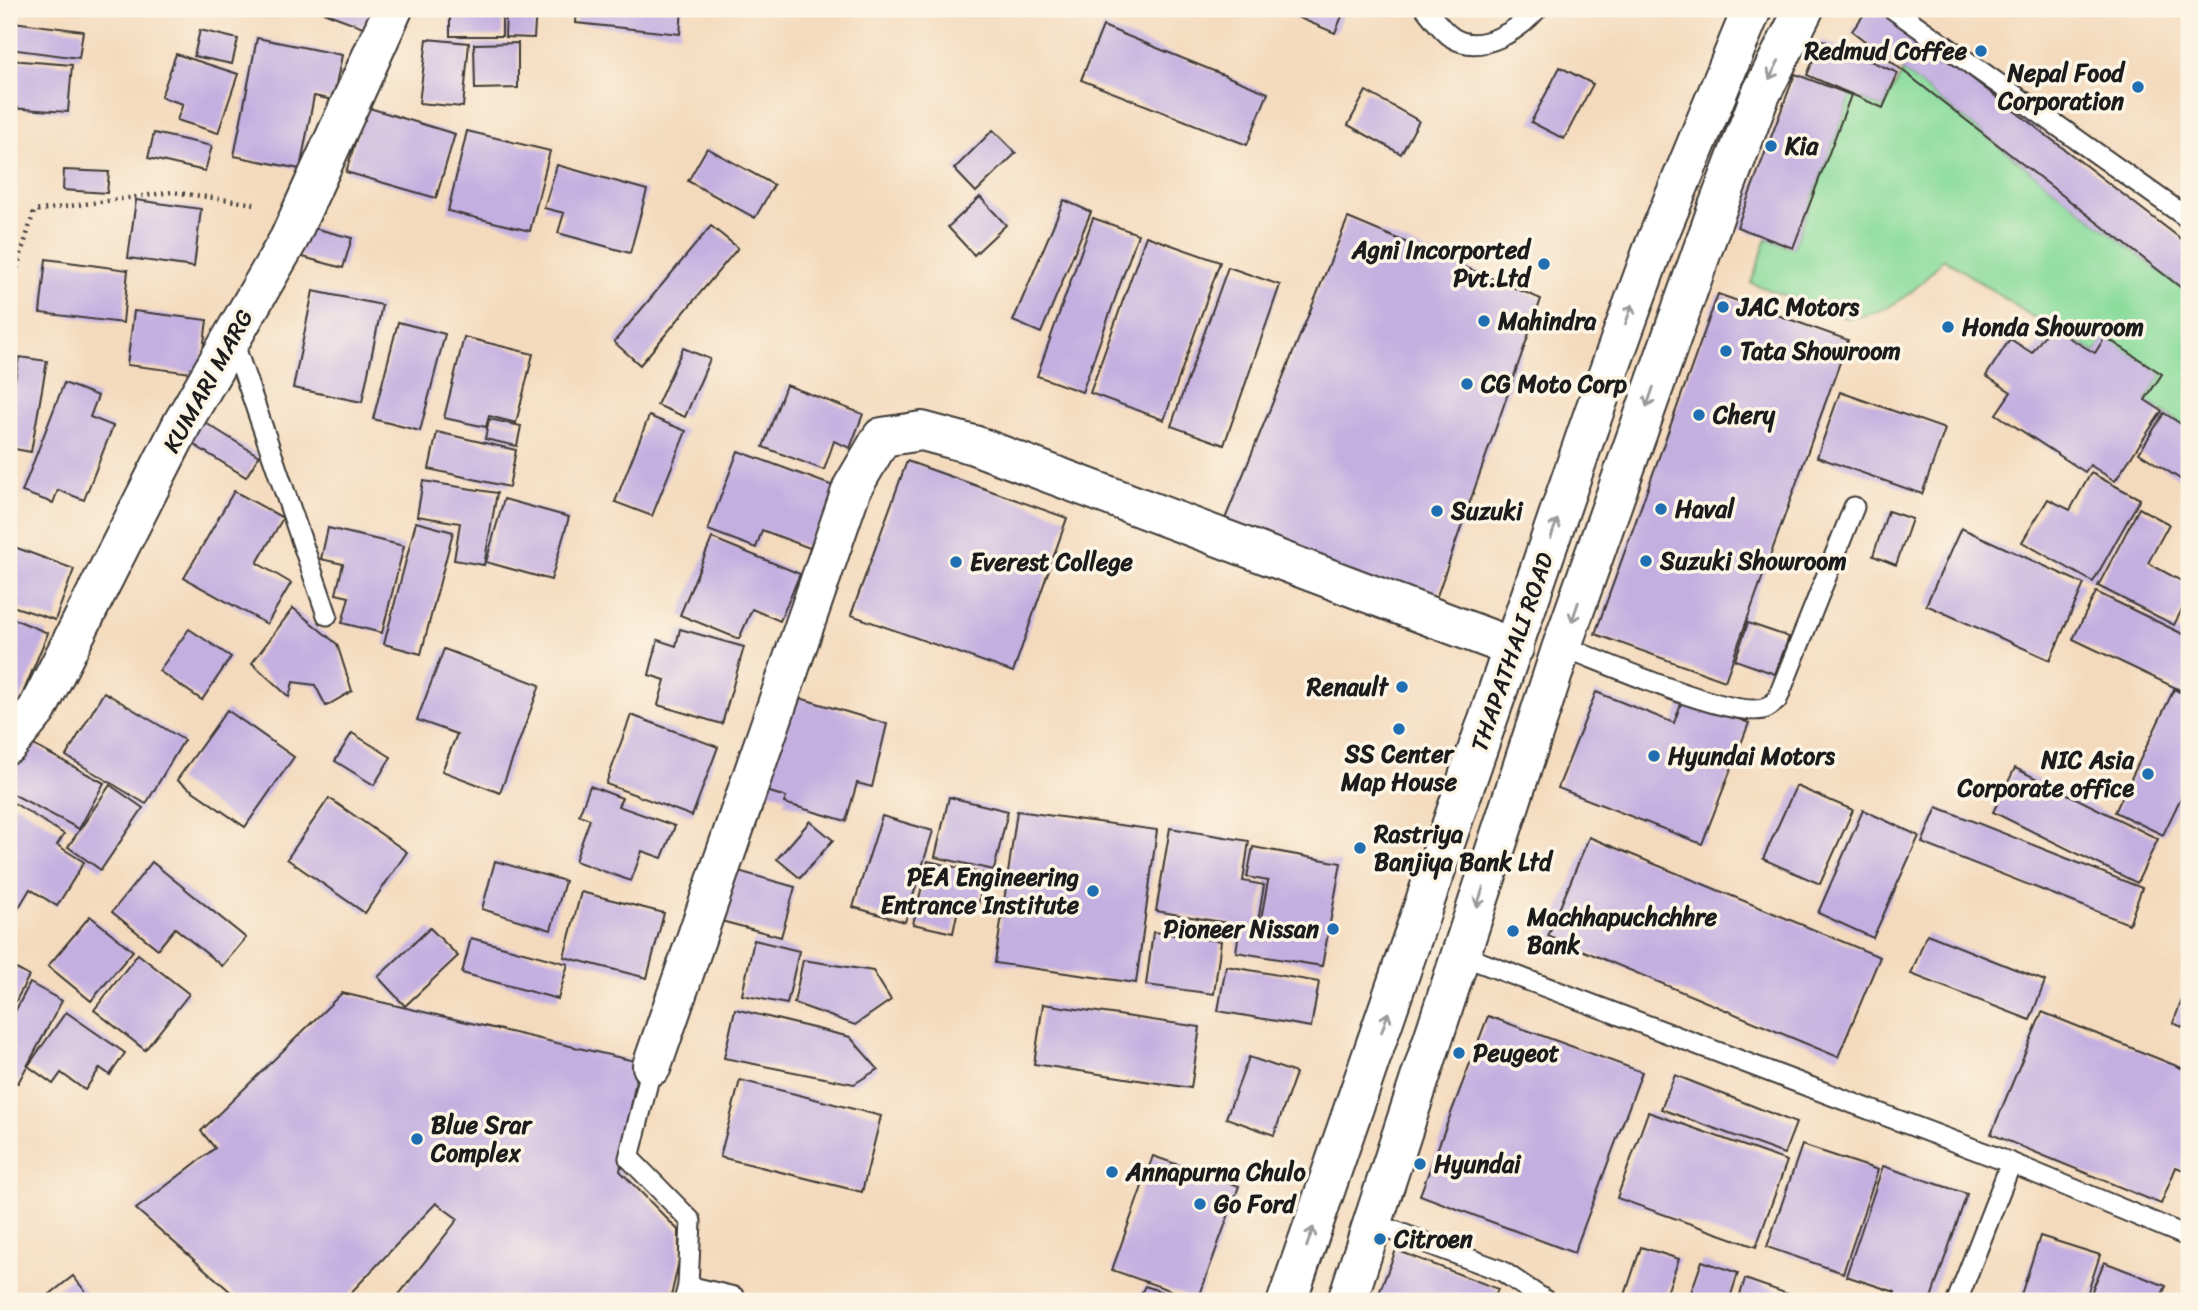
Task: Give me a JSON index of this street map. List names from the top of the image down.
{
  "streets": {
    "main road": ["KUMARI MARG", "THAPATHALI ROAD"]
  },
  "places": [
    "Redmud Coffee",
    "Nepal Food Corporation",
    "Kia",
    "Agni Incorported Pvt.Ltd",
    "JAC Motors",
    "Mahindra",
    "Honda Showroom",
    "Tata Showroom",
    "CG Moto Corp",
    "Chery",
    "Haval",
    "Suzuki",
    "Suzuki Showroom",
    "Everest College",
    "Renault",
    "SS Center Map House",
    "Hyundai Motors",
    "NIC Asia Corporate office",
    "Rastriya Banjiya Bank Ltd",
    "PEA Engineering Entrance Institute",
    "Pioneer Nissan",
    "Machhapuchchhre Bank",
    "Peugeot",
    "Blue Srar Complex",
    "Hyundai",
    "Annapurna Chulo",
    "Go Ford",
    "Citroen"
  ]
}
